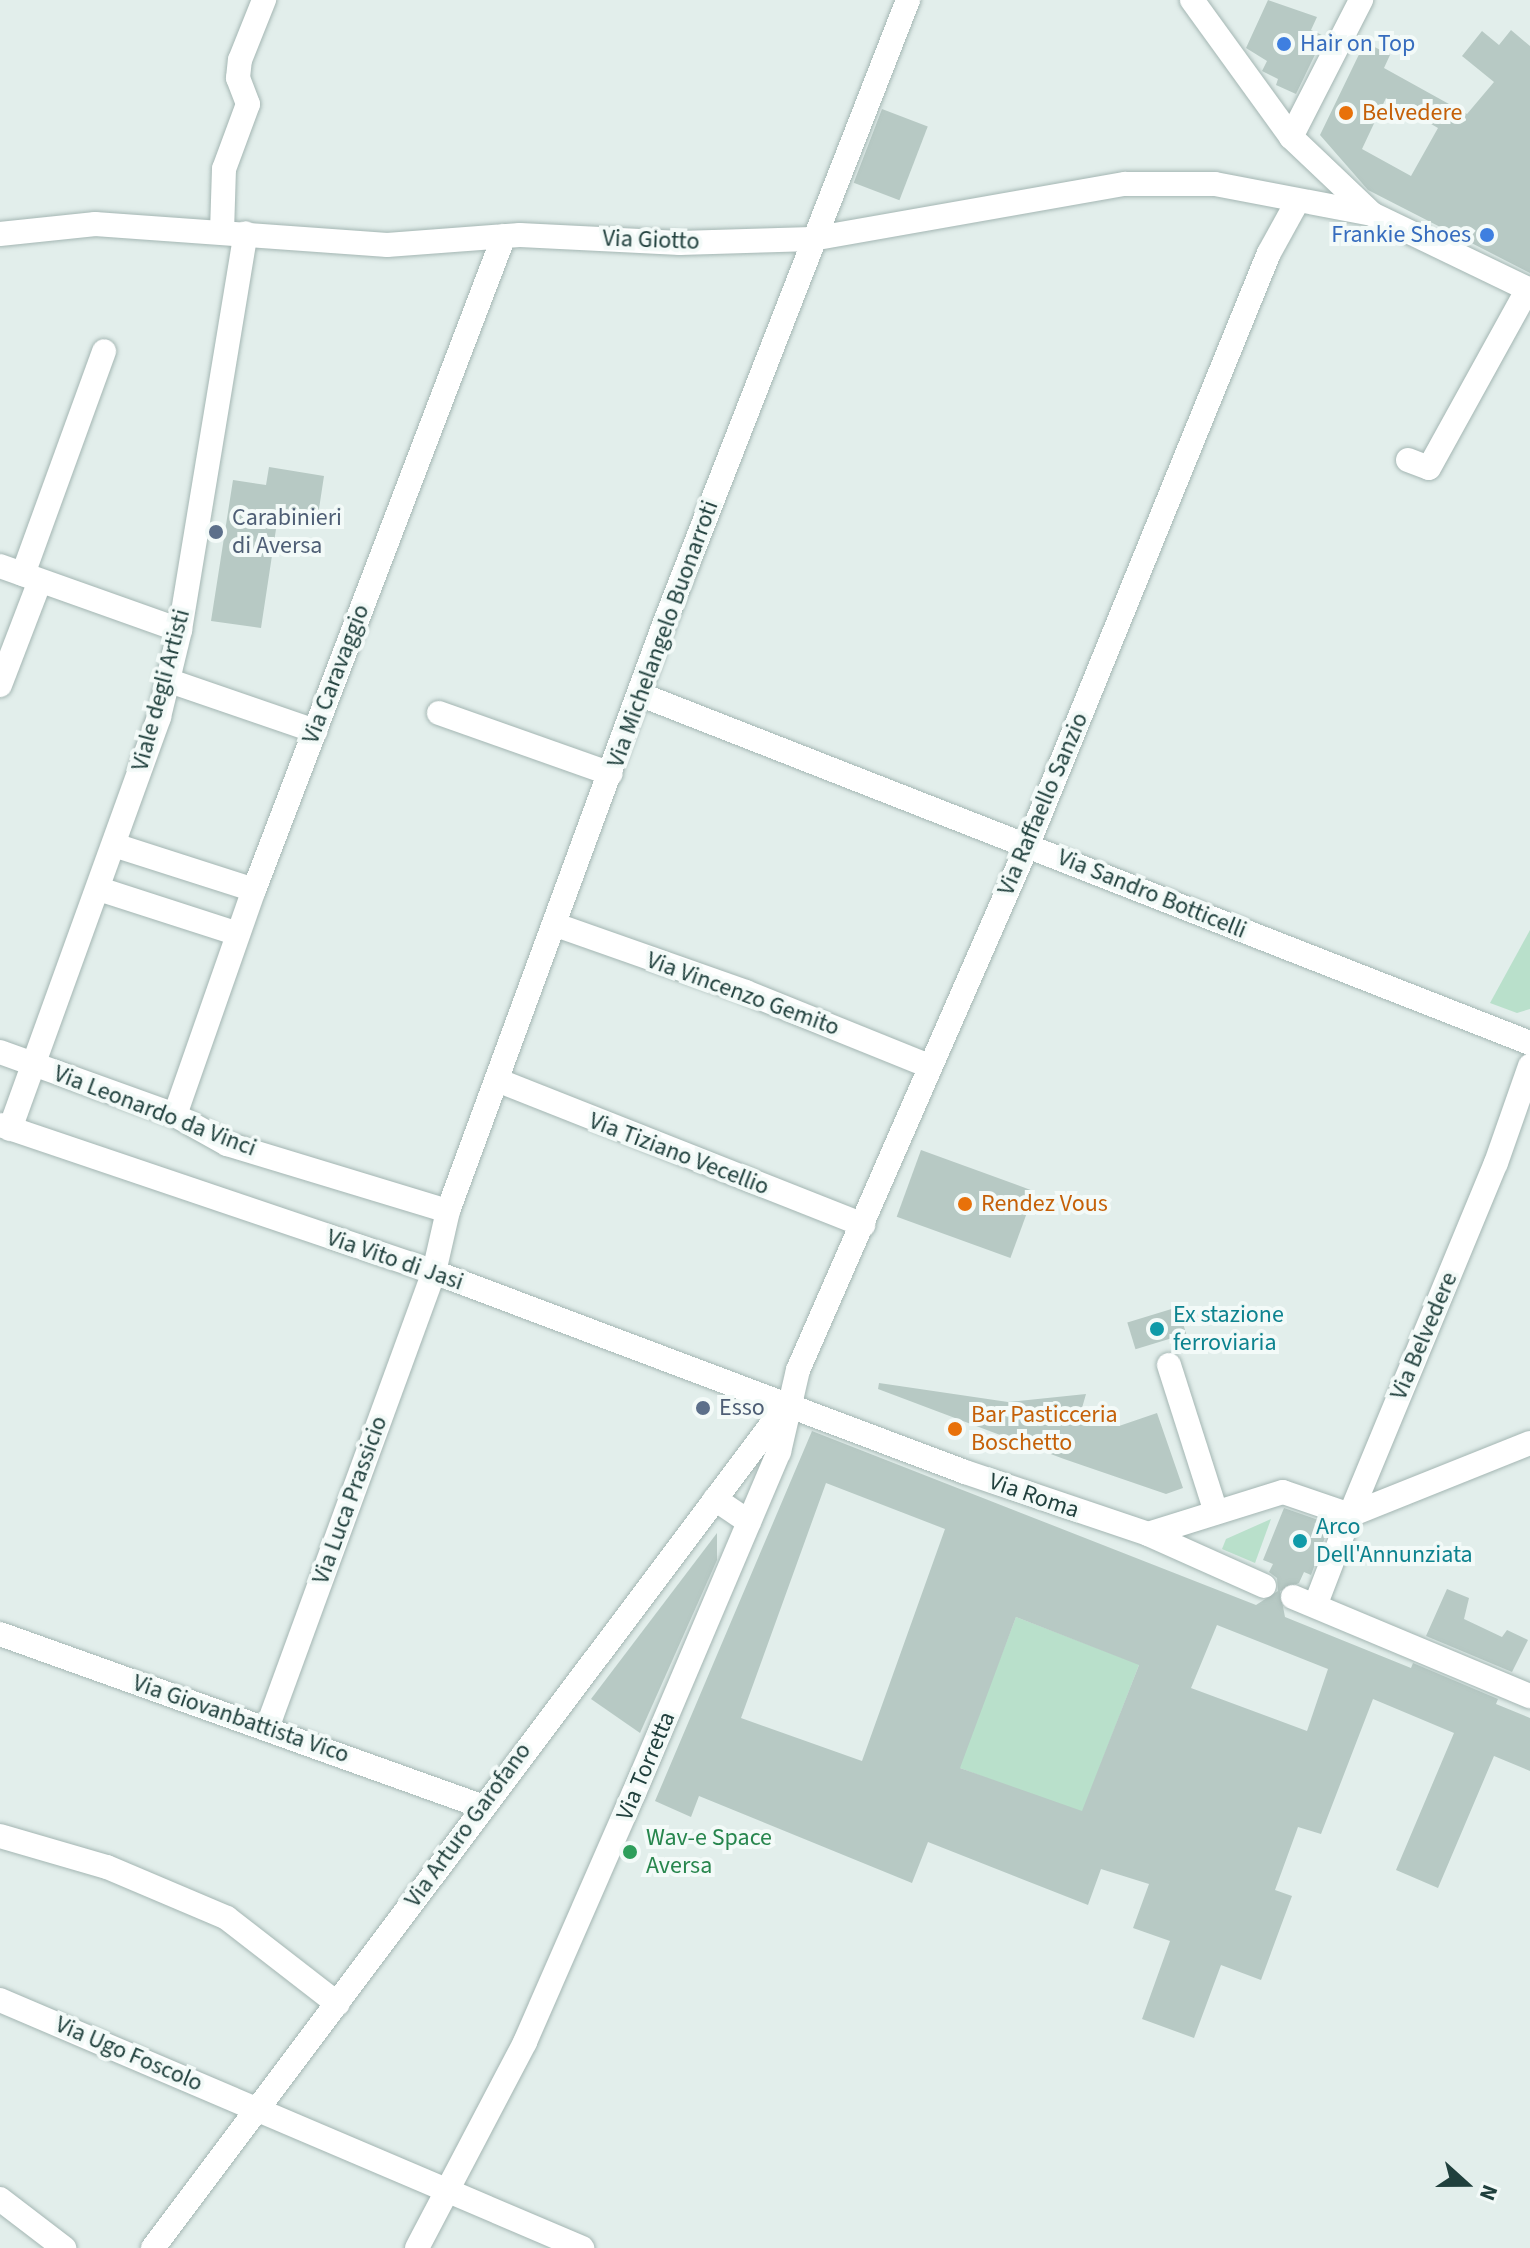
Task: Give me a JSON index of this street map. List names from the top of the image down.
{
  "streets": {
    "street": [
      "Via Giotto",
      "Via Michelangelo Buonarroti",
      "Via Caravaggio",
      "Viale degli Artisti",
      "Via Raffaello Sanzio",
      "Via Sandro Botticelli",
      "Via Vincenzo Gemito",
      "Via Leonardo da Vinci",
      "Via Tiziano Vecellio",
      "Via Vito di Jasi",
      "Via Belvedere",
      "Via Roma",
      "Via Luca Prassicio",
      "Via Giovanbattista Vico",
      "Via Torretta",
      "Via Arturo Garofano",
      "Via Ugo Foscolo"
    ]
  },
  "crossings": [
    ["Via Giotto", "Via Michelangelo Buonarroti"],
    ["Via Giotto", "Via Caravaggio"],
    ["Via Giotto", "Viale degli Artisti"],
    ["Via Giotto", "Via Raffaello Sanzio"],
    ["Via Michelangelo Buonarroti", "Via Sandro Botticelli"],
    ["Via Michelangelo Buonarroti", "Via Vincenzo Gemito"],
    ["Via Michelangelo Buonarroti", "Via Leonardo da Vinci"],
    ["Via Michelangelo Buonarroti", "Via Tiziano Vecellio"],
    ["Via Michelangelo Buonarroti", "Via Vito di Jasi"],
    ["Via Michelangelo Buonarroti", "Via Luca Prassicio"],
    ["Via Caravaggio", "Via Leonardo da Vinci"],
    ["Viale degli Artisti", "Via Leonardo da Vinci"],
    ["Viale degli Artisti", "Via Vito di Jasi"],
    ["Via Raffaello Sanzio", "Via Sandro Botticelli"],
    ["Via Raffaello Sanzio", "Via Vincenzo Gemito"],
    ["Via Raffaello Sanzio", "Via Tiziano Vecellio"],
    ["Via Raffaello Sanzio", "Via Vito di Jasi"],
    ["Via Raffaello Sanzio", "Via Roma"],
    ["Via Raffaello Sanzio", "Via Torretta"],
    ["Via Raffaello Sanzio", "Via Arturo Garofano"],
    ["Via Vito di Jasi", "Via Roma"],
    ["Via Vito di Jasi", "Via Luca Prassicio"],
    ["Via Vito di Jasi", "Via Torretta"],
    ["Via Vito di Jasi", "Via Arturo Garofano"],
    ["Via Roma", "Via Torretta"],
    ["Via Roma", "Via Arturo Garofano"],
    ["Via Luca Prassicio", "Via Giovanbattista Vico"],
    ["Via Giovanbattista Vico", "Via Arturo Garofano"],
    ["Via Torretta", "Via Arturo Garofano"],
    ["Via Torretta", "Via Ugo Foscolo"],
    ["Via Arturo Garofano", "Via Ugo Foscolo"]
  ],
  "places": [
    "Hair on Top",
    "Belvedere",
    "Frankie Shoes",
    "Carabinieri di Aversa",
    "Rendez Vous",
    "Ex stazione ferroviaria",
    "Esso",
    "Bar Pasticceria Boschetto",
    "Arco Dell'Annunziata",
    "Wav-e Space Aversa"
  ],
  "north": "right"
}
